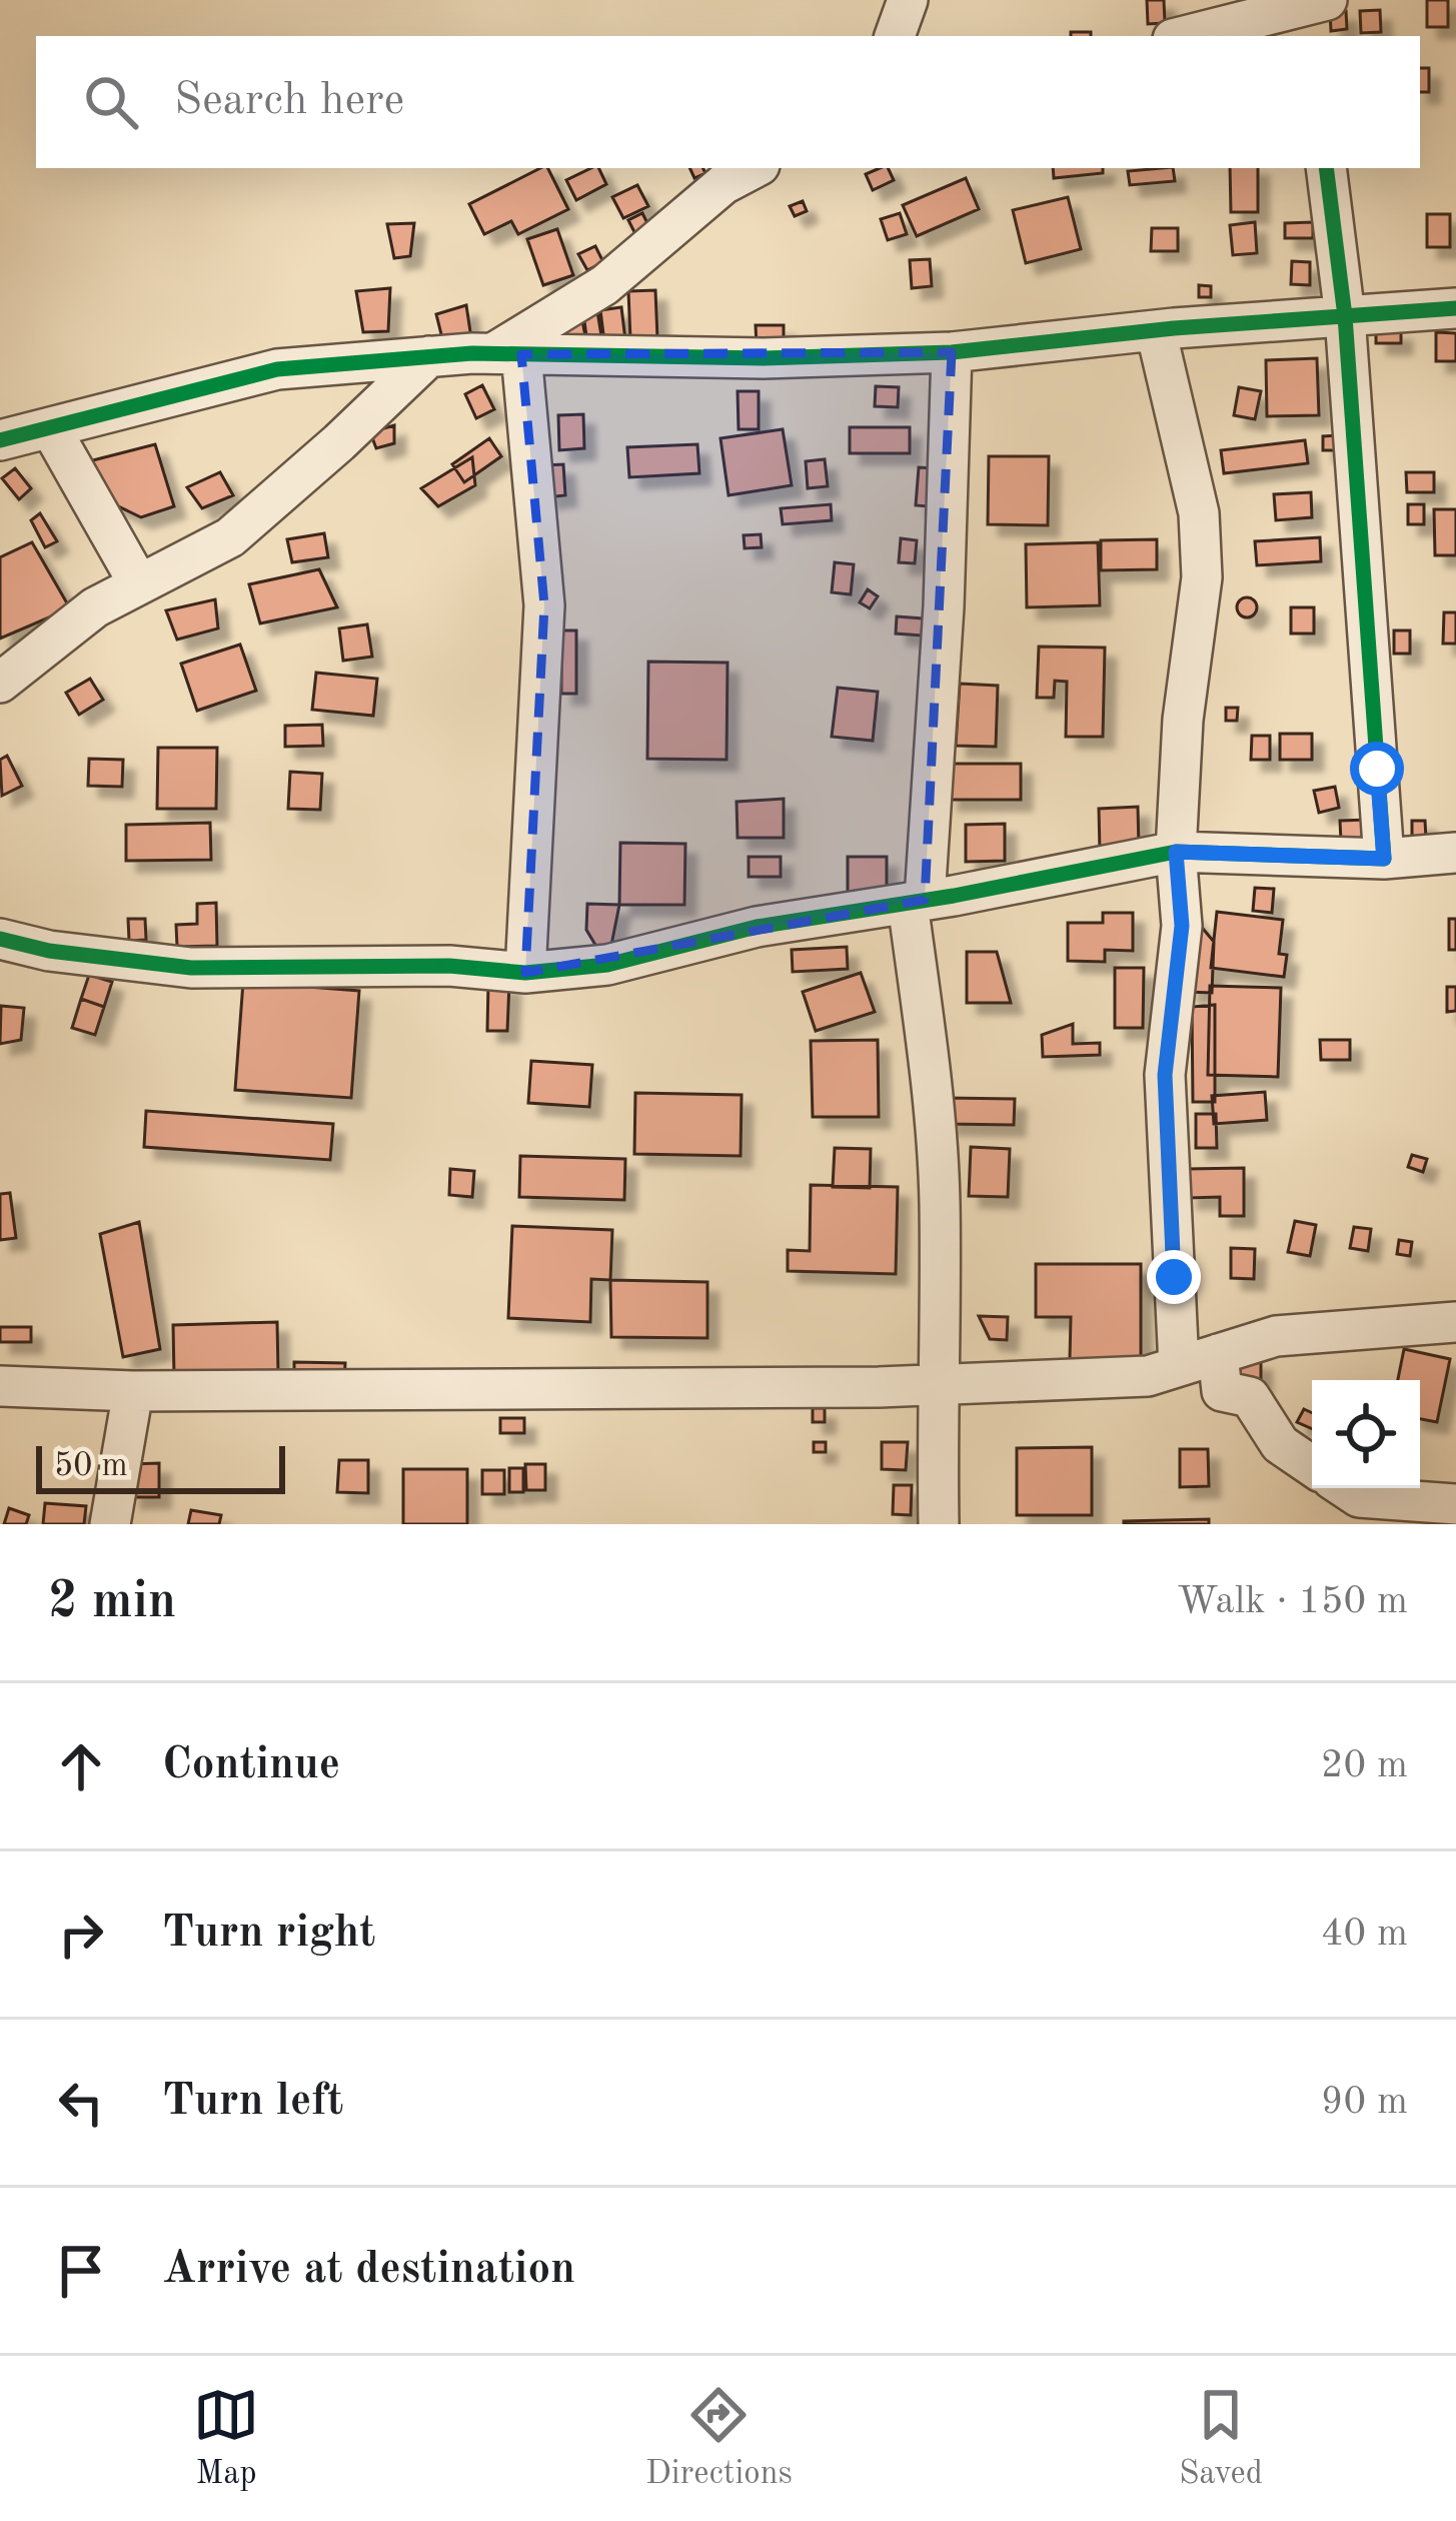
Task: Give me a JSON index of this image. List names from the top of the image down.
{
  "scale_bar": "50 m",
  "page": {
    "search": "Search here",
    "scale": "50 m",
    "heading": ["2 min", "Walk · 150 m"],
    "list": [
      ["Continue", "20 m"],
      ["Turn right", "40 m"],
      ["Turn left", "90 m"],
      "Arrive at destination"
    ],
    "nav": ["Map", "Directions", "Saved"]
  }
}
